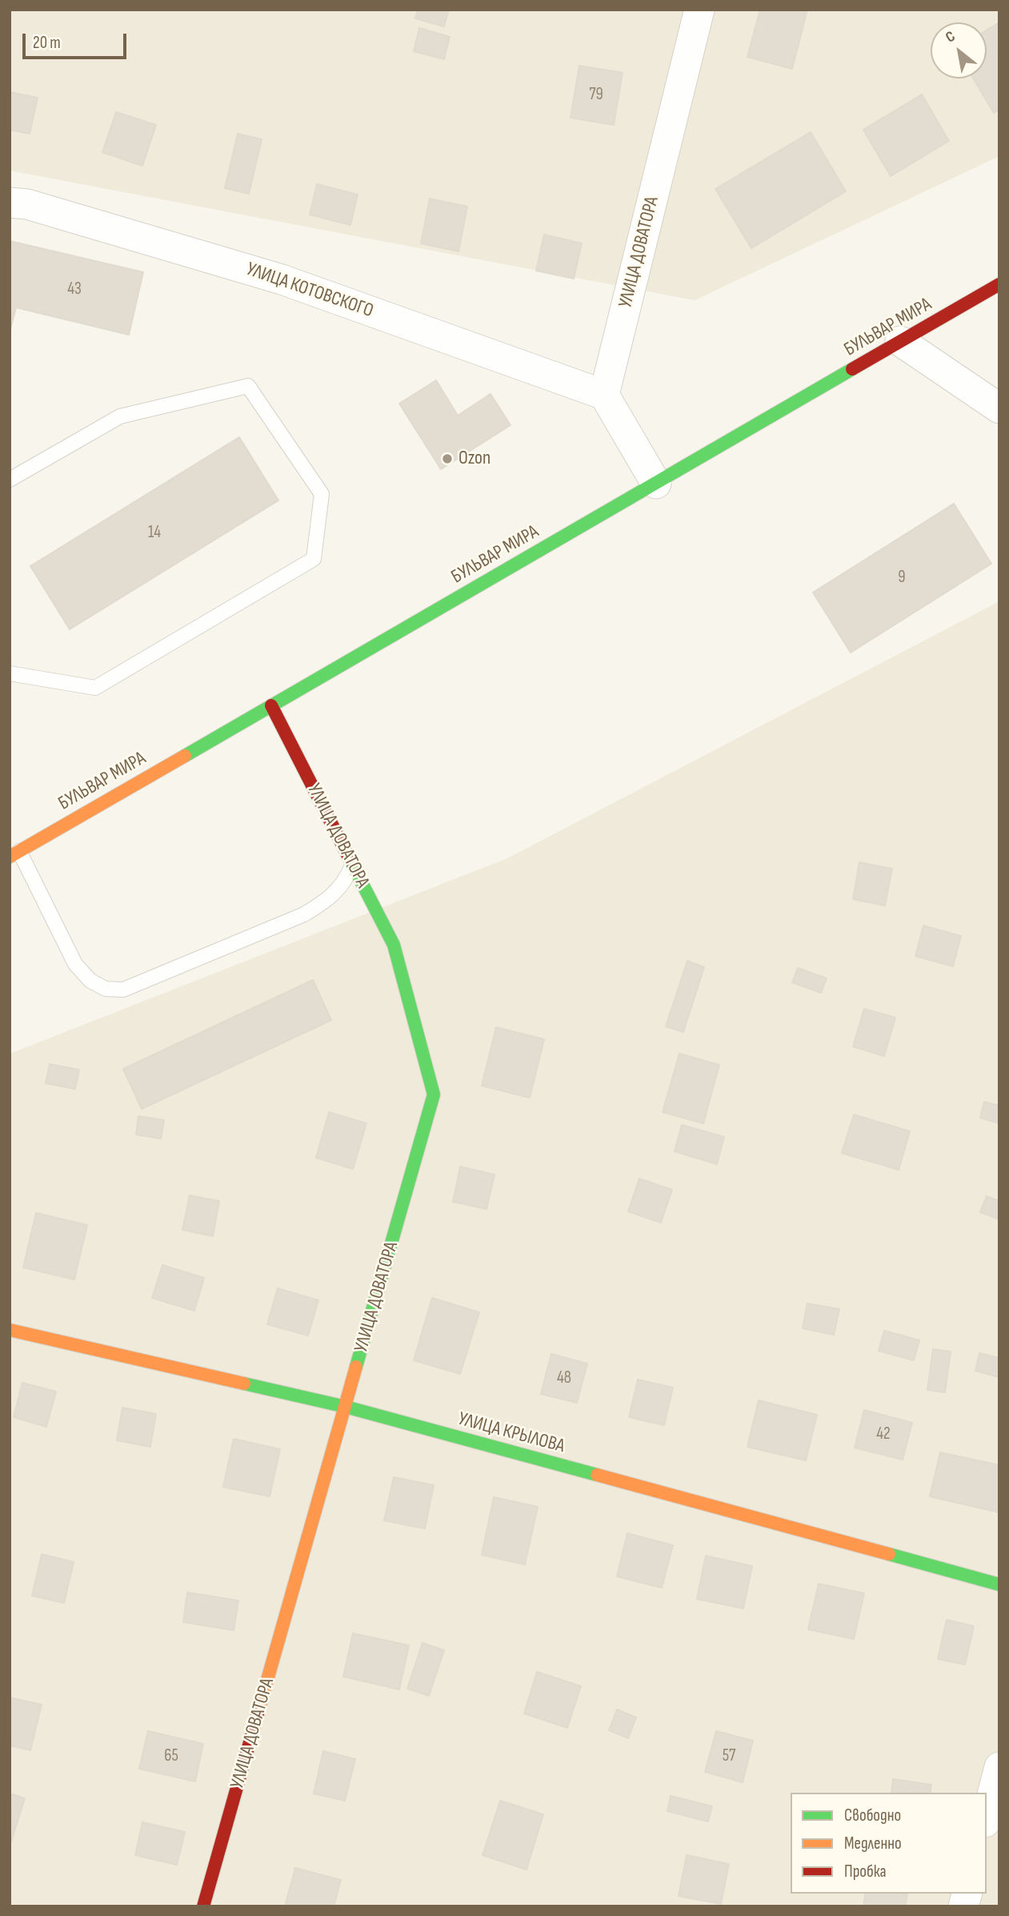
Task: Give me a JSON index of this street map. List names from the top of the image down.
{
  "streets": {
    "street": [
      "УЛИЦА ДОВАТОРА",
      "УЛИЦА КОТОВСКОГО",
      "БУЛЬВАР МИРА",
      "УЛИЦА КРЫЛОВА"
    ]
  },
  "crossings": [
    ["УЛИЦА ДОВАТОРА", "УЛИЦА КОТОВСКОГО"],
    ["УЛИЦА ДОВАТОРА", "БУЛЬВАР МИРА"],
    ["УЛИЦА ДОВАТОРА", "УЛИЦА КРЫЛОВА"]
  ],
  "places": ["Ozon"],
  "house_numbers": [
    "79",
    "43",
    "14",
    "9",
    "48",
    "42",
    "65",
    "57"
  ],
  "legend": ["Свободно", "Медленно", "Пробка"],
  "scale_bar": "20 m",
  "north": "top left"
}
